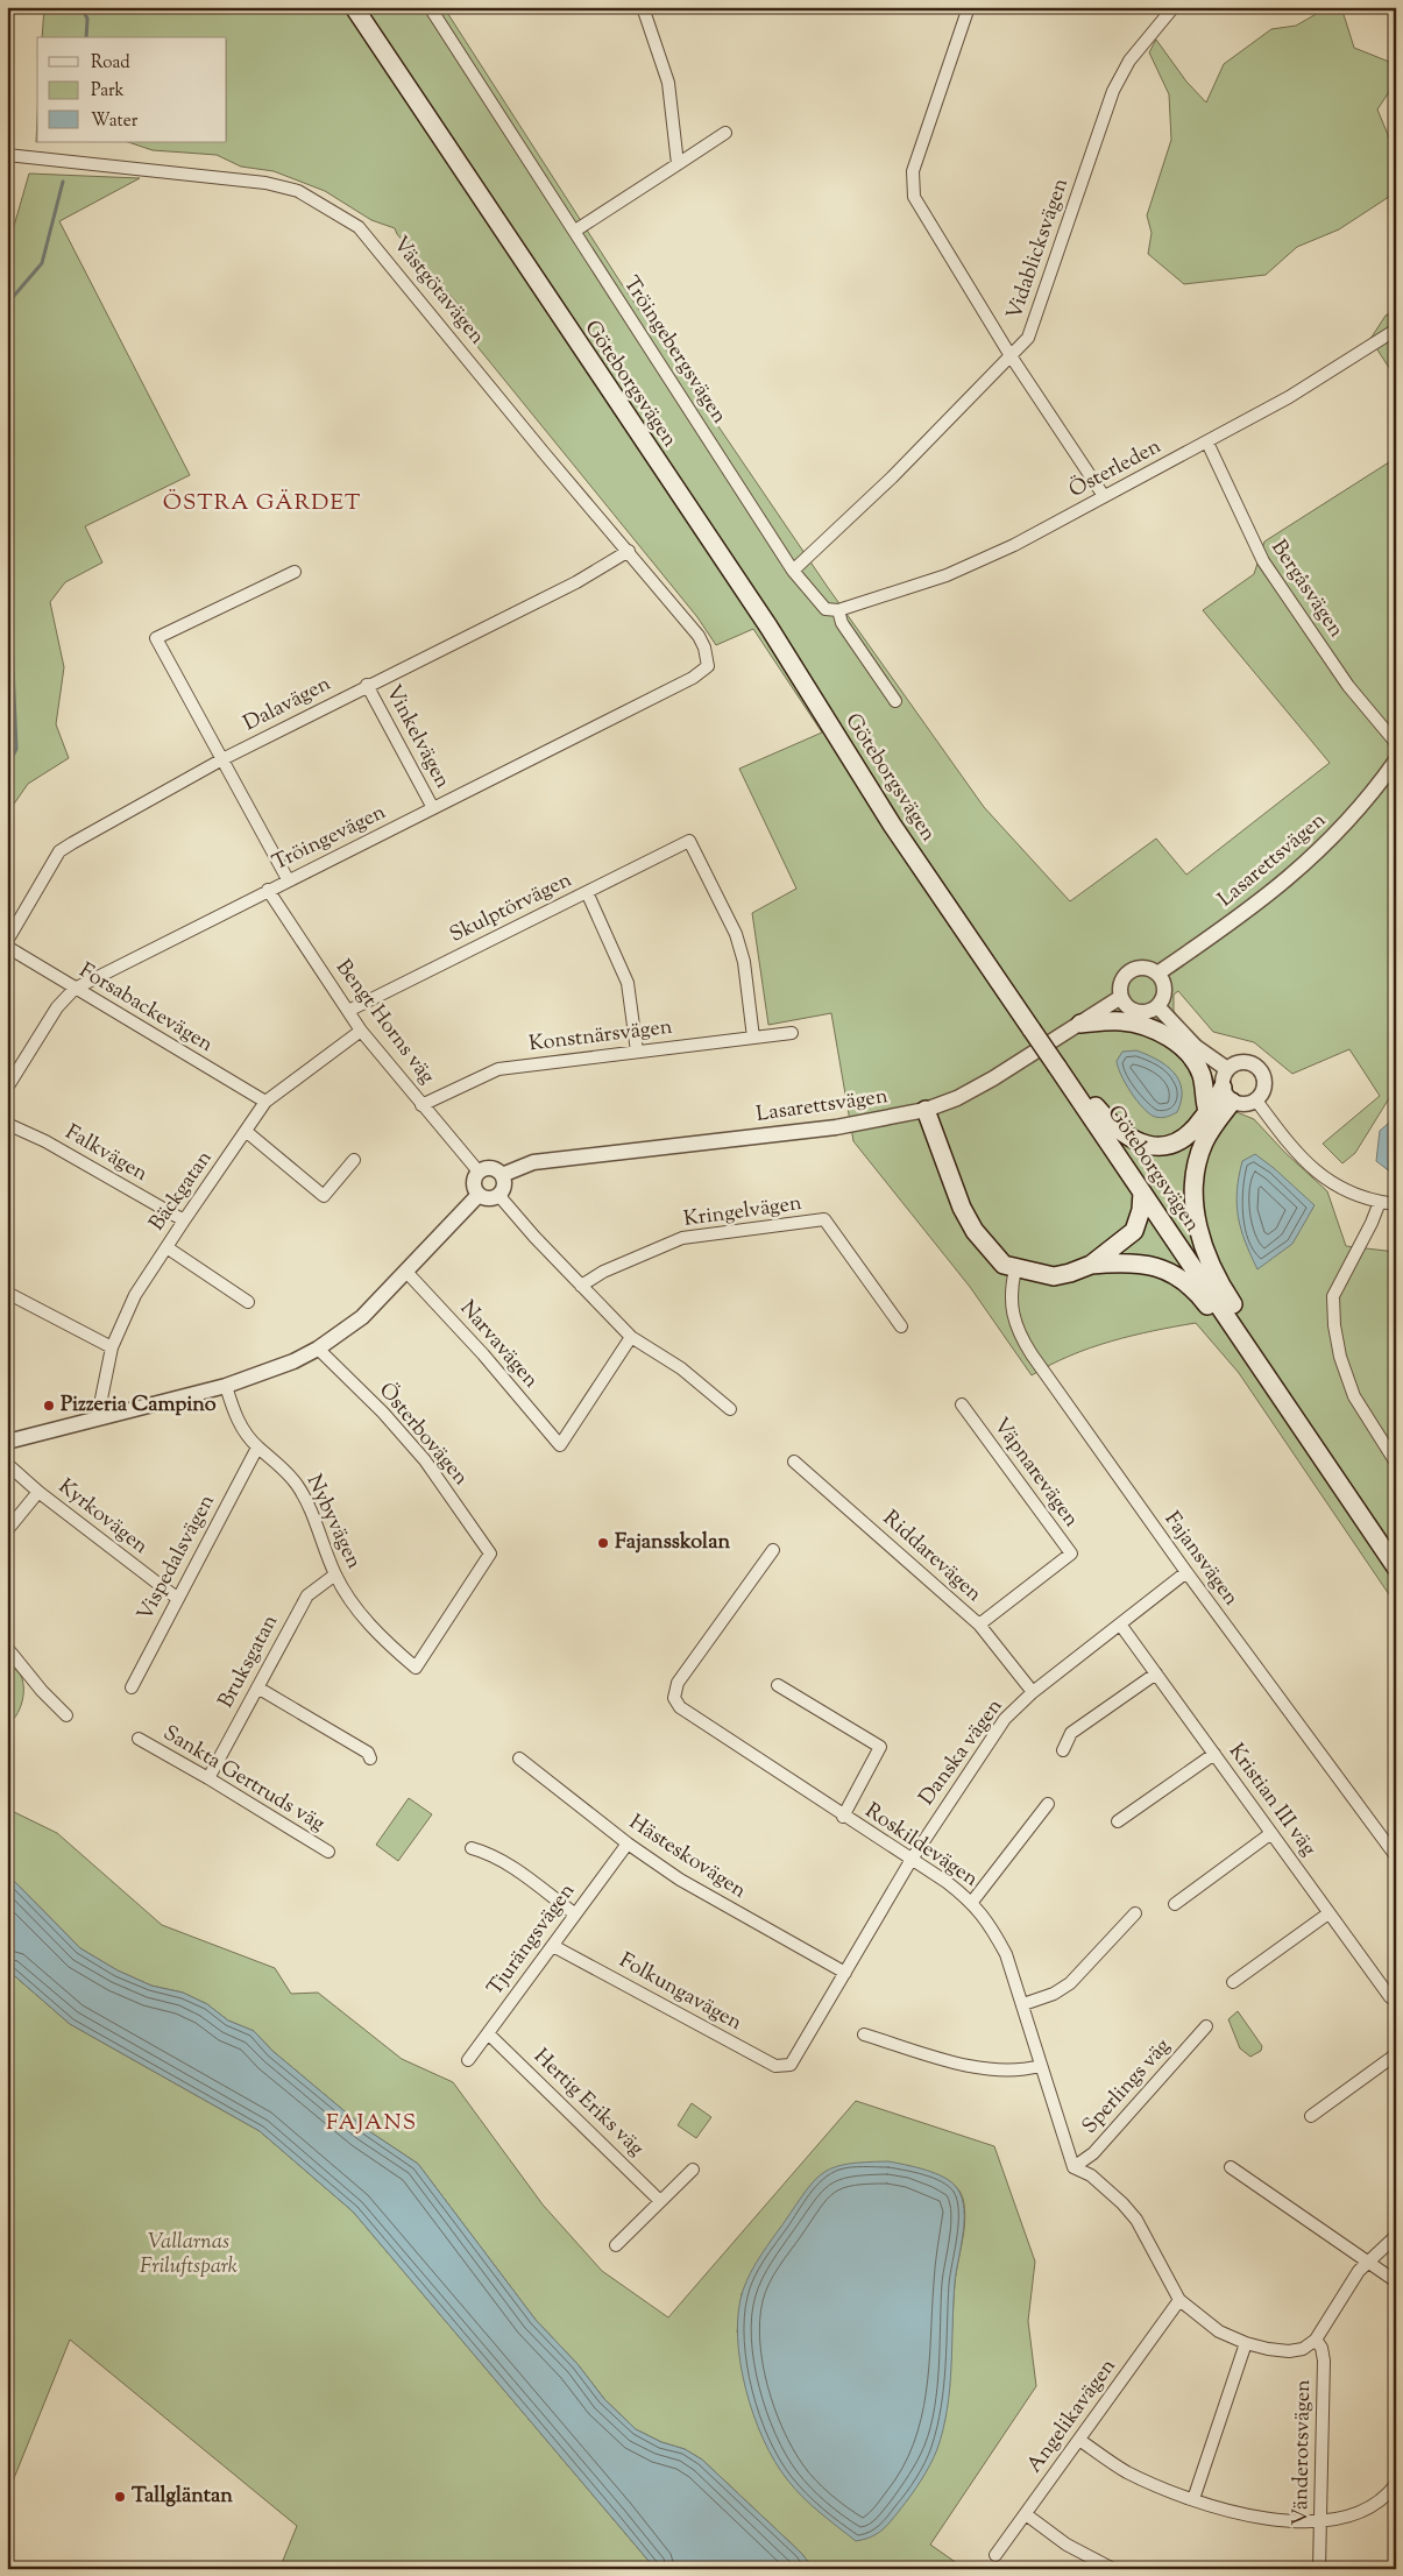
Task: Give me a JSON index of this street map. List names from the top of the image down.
{
  "streets": {
    "main road": ["Göteborgsvägen"],
    "street": [
      "Vidablicksvägen",
      "Västgötavägen",
      "Tröingebergsvägen",
      "Österleden",
      "Bergåsvägen",
      "Dalavägen",
      "Vinkelvägen",
      "Tröingevägen",
      "Lasarettsvägen",
      "Skulptörvägen",
      "Forsabackevägen",
      "Bengt Horns väg",
      "Konstnärsvägen",
      "Falkvägen",
      "Bäckgatan",
      "Kringelvägen",
      "Narvavägen",
      "Österbovägen",
      "Väpnarevägen",
      "Kyrkovägen",
      "Nybyvägen",
      "Riddarevägen",
      "Vispedalsvägen",
      "Fajansvägen",
      "Bruksgatan",
      "Danska vägen",
      "Sankta Gertruds väg",
      "Kristian III väg",
      "Roskildevägen",
      "Hästeskovägen",
      "Tjurängsvägen",
      "Folkungavägen",
      "Sperlings väg",
      "Hertig Eriks väg",
      "Angelikavägen",
      "Vänderotsvägen"
    ]
  },
  "crossings": [
    ["Vidablicksvägen", "Tröingebergsvägen"],
    ["Västgötavägen", "Dalavägen"],
    ["Västgötavägen", "Tröingevägen"],
    ["Tröingebergsvägen", "Österleden"],
    ["Österleden", "Bergåsvägen"],
    ["Dalavägen", "Vinkelvägen"],
    ["Vinkelvägen", "Tröingevägen"],
    ["Tröingevägen", "Forsabackevägen"],
    ["Tröingevägen", "Bengt Horns väg"],
    ["Lasarettsvägen", "Bengt Horns väg"],
    ["Skulptörvägen", "Bengt Horns väg"],
    ["Skulptörvägen", "Konstnärsvägen"],
    ["Forsabackevägen", "Bäckgatan"],
    ["Bengt Horns väg", "Konstnärsvägen"],
    ["Bengt Horns väg", "Bäckgatan"],
    ["Falkvägen", "Bäckgatan"],
    ["Österbovägen", "Nybyvägen"],
    ["Väpnarevägen", "Riddarevägen"],
    ["Kyrkovägen", "Vispedalsvägen"],
    ["Nybyvägen", "Vispedalsvägen"],
    ["Nybyvägen", "Bruksgatan"],
    ["Riddarevägen", "Danska vägen"],
    ["Fajansvägen", "Danska vägen"],
    ["Bruksgatan", "Sankta Gertruds väg"],
    ["Danska vägen", "Kristian III väg"],
    ["Danska vägen", "Roskildevägen"],
    ["Danska vägen", "Hästeskovägen"],
    ["Danska vägen", "Folkungavägen"],
    ["Roskildevägen", "Sperlings väg"],
    ["Hästeskovägen", "Tjurängsvägen"],
    ["Tjurängsvägen", "Folkungavägen"],
    ["Tjurängsvägen", "Hertig Eriks väg"]
  ],
  "districts": ["ÖSTRA GÄRDET", "FAJANS"],
  "parks": ["Vallarnas Friluftspark"],
  "places": ["Pizzeria Campino", "Fajansskolan", "Tallgläntan"],
  "legend": ["Road", "Park", "Water"]
}
